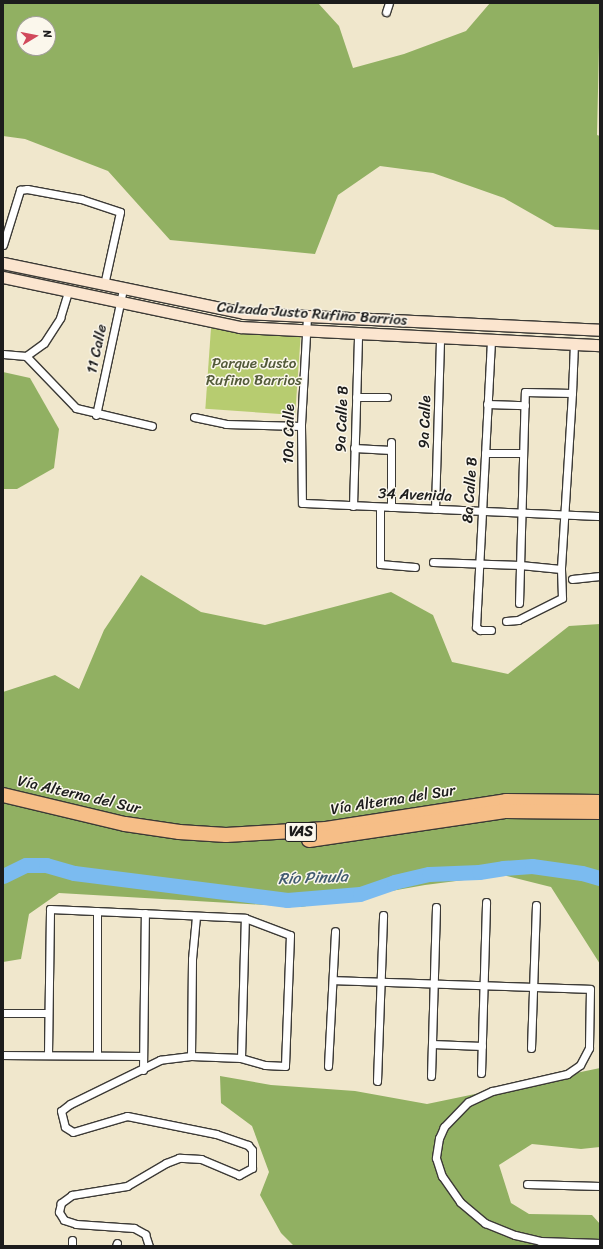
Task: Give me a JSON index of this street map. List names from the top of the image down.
{
  "streets": {
    "highway": ["Vía Alterna del Sur", "VAS"],
    "street": [
      "Calzada Justo Rufino Barrios",
      "11 Calle",
      "9a Calle B",
      "9a Calle",
      "10a Calle",
      "8a Calle B",
      "34 Avenida"
    ]
  },
  "crossings": [
    ["Calzada Justo Rufino Barrios", "11 Calle"],
    ["Calzada Justo Rufino Barrios", "9a Calle B"],
    ["Calzada Justo Rufino Barrios", "9a Calle"],
    ["Calzada Justo Rufino Barrios", "10a Calle"],
    ["Calzada Justo Rufino Barrios", "8a Calle B"],
    ["9a Calle B", "34 Avenida"],
    ["9a Calle", "34 Avenida"],
    ["10a Calle", "34 Avenida"],
    ["8a Calle B", "34 Avenida"]
  ],
  "water": ["Río Pinula"],
  "parks": ["Parque Justo Rufino Barrios"],
  "north": "right"
}
